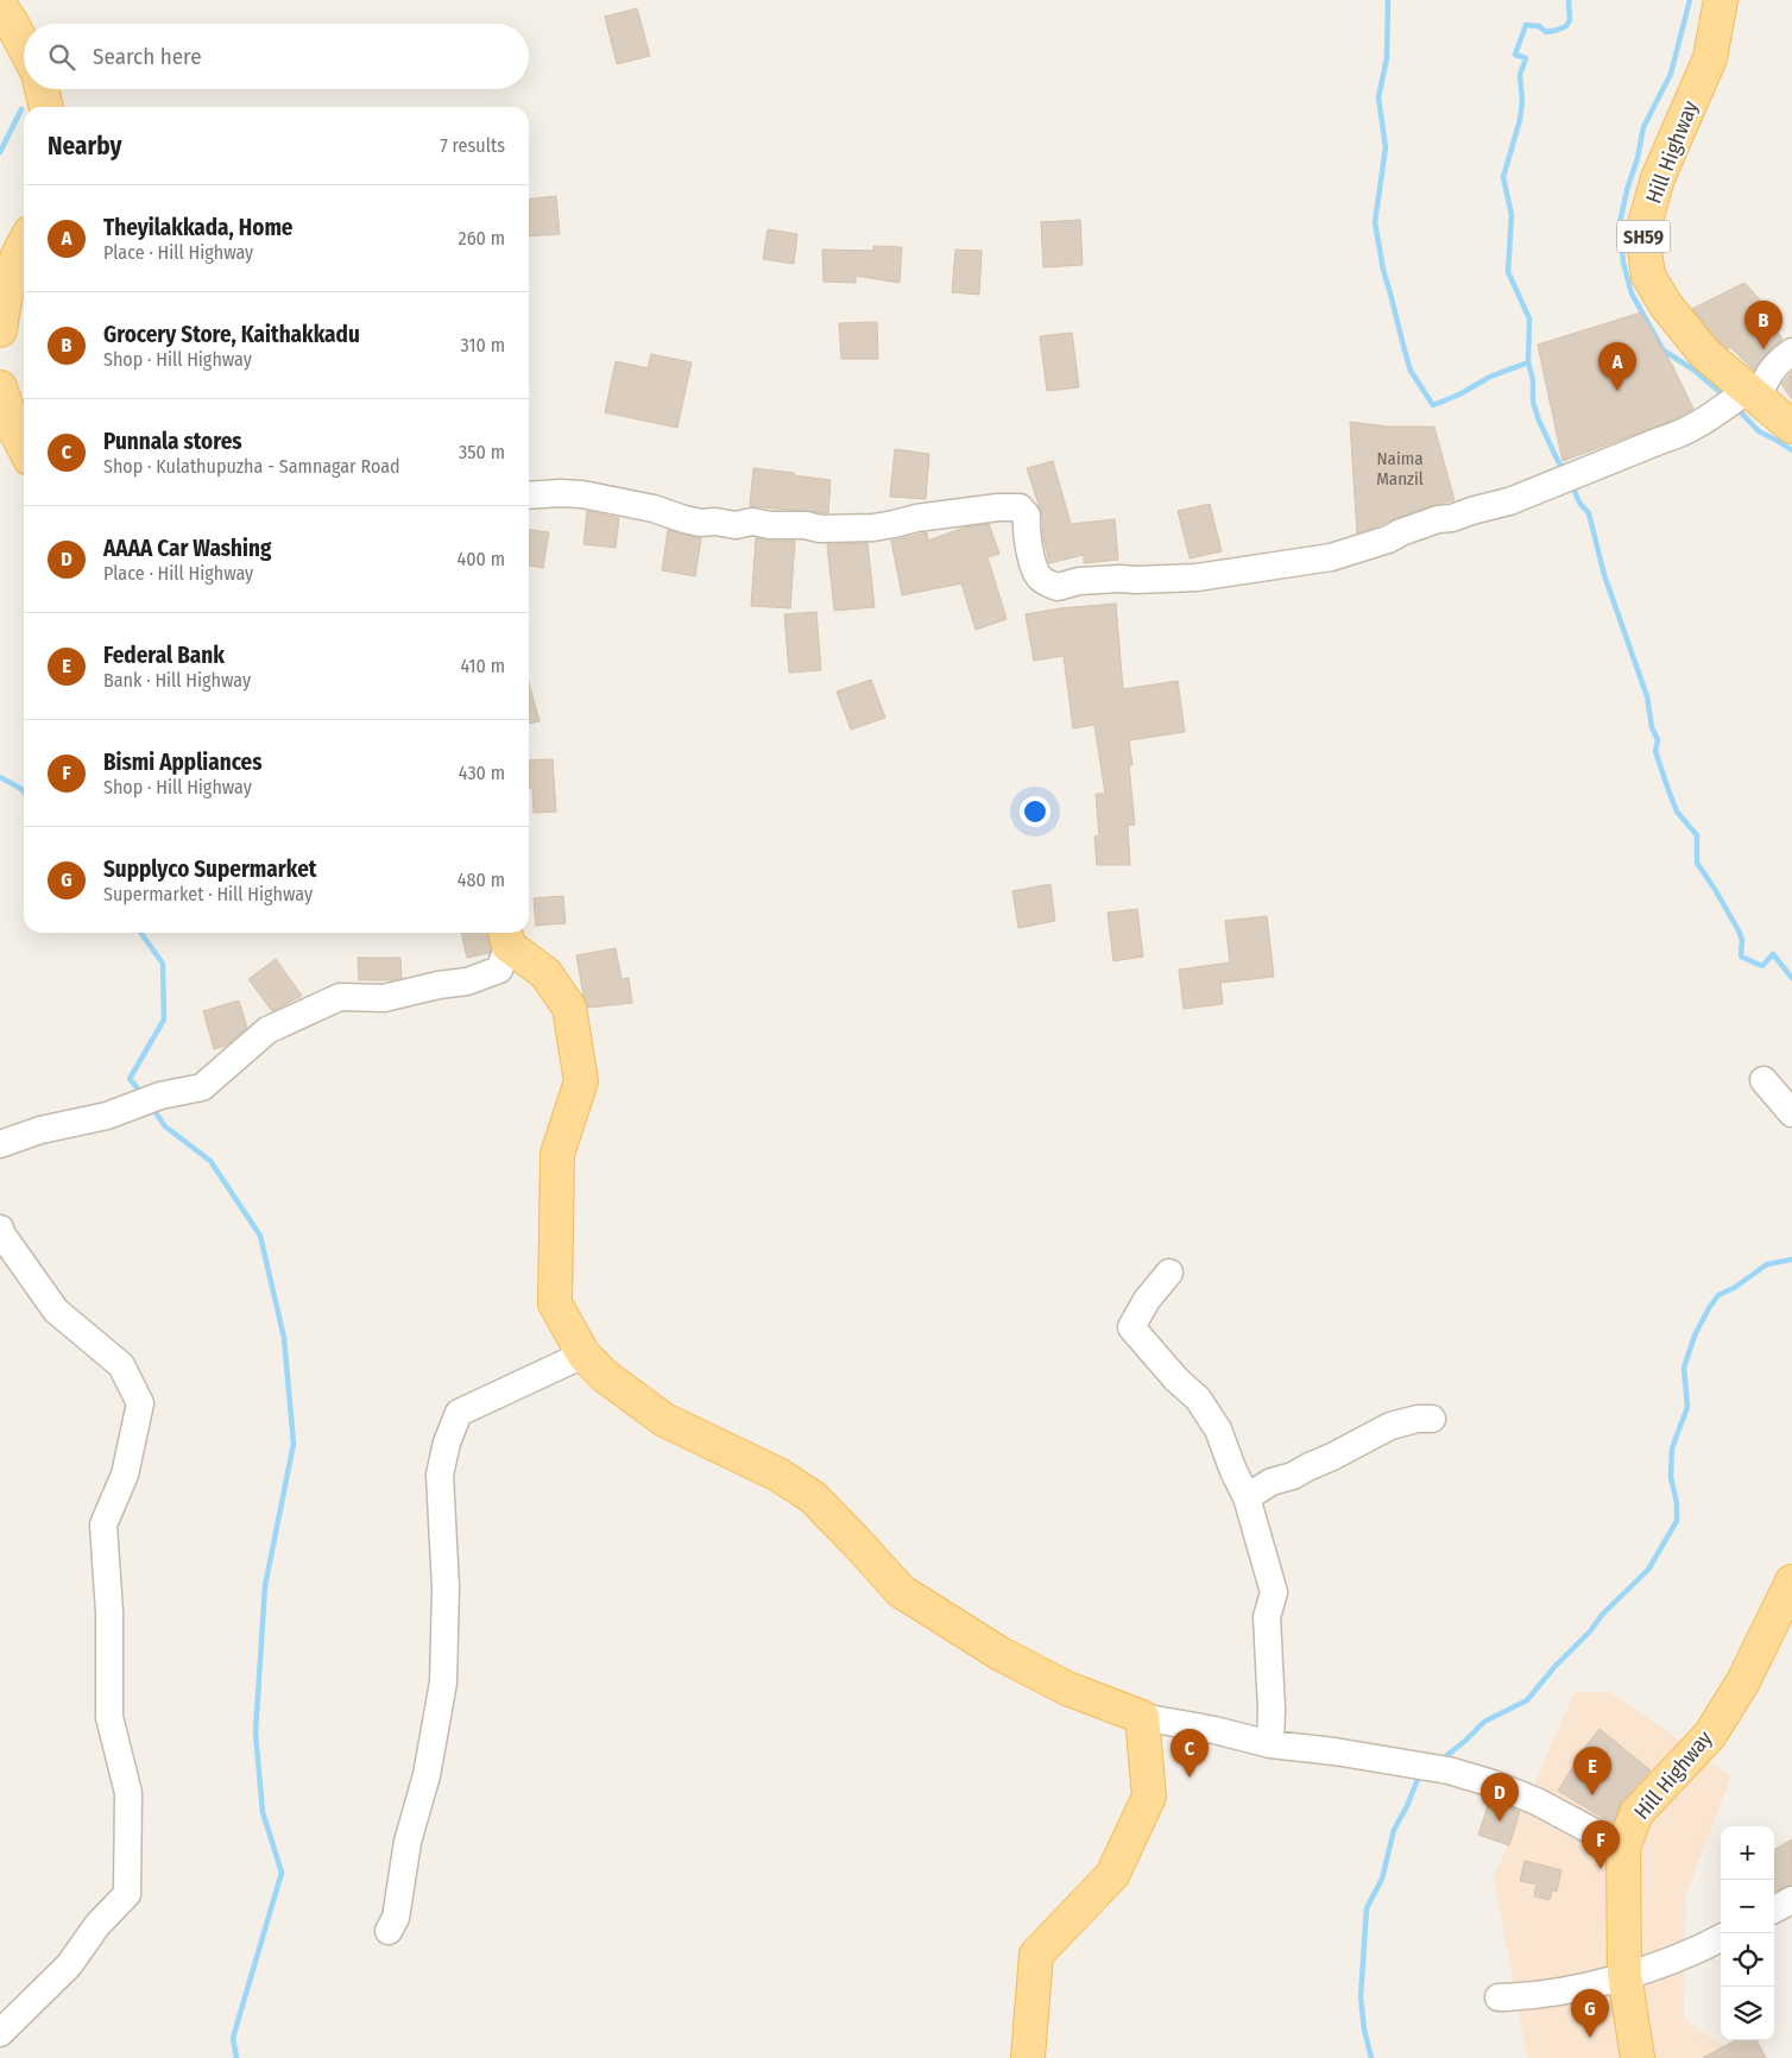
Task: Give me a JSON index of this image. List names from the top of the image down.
{
  "streets": {
    "main road": ["Hill Highway", "SH59"]
  },
  "house_numbers": ["Naima Manzil"],
  "page": {
    "search": "Search here",
    "heading": ["Nearby", "7 results"],
    "list": [
      {
        "mark": "A",
        "name": "Theyilakkada, Home",
        "note": "Place · Hill Highway",
        "value": "260 m"
      },
      {
        "mark": "B",
        "name": "Grocery Store, Kaithakkadu",
        "note": "Shop · Hill Highway",
        "value": "310 m"
      },
      {
        "mark": "C",
        "name": "Punnala stores",
        "note": "Shop · Kulathupuzha - Samnagar Road",
        "value": "350 m"
      },
      {
        "mark": "D",
        "name": "AAAA Car Washing",
        "note": "Place · Hill Highway",
        "value": "400 m"
      },
      {
        "mark": "E",
        "name": "Federal Bank",
        "note": "Bank · Hill Highway",
        "value": "410 m"
      },
      {
        "mark": "F",
        "name": "Bismi Appliances",
        "note": "Shop · Hill Highway",
        "value": "430 m"
      },
      {
        "mark": "G",
        "name": "Supplyco Supermarket",
        "note": "Supermarket · Hill Highway",
        "value": "480 m"
      }
    ],
    "pins": [
      "B",
      "A",
      "C",
      "E",
      "D",
      "F",
      "G"
    ],
    "map_buttons": ["+", "−"]
  }
}
